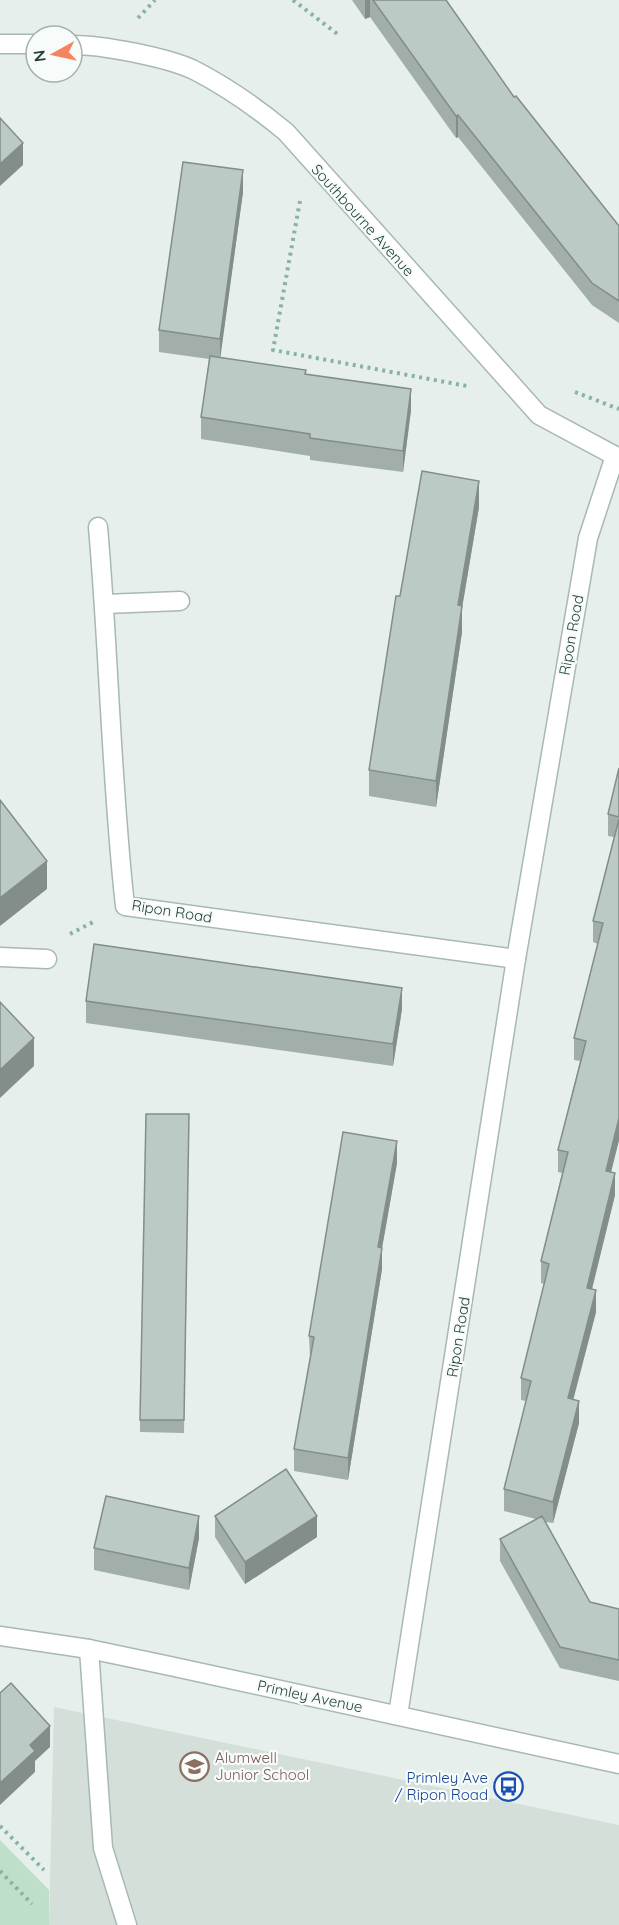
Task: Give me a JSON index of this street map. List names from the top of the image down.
{
  "streets": {
    "street": ["Southbourne Avenue", "Ripon Road", "Primley Avenue"]
  },
  "crossings": [
    ["Southbourne Avenue", "Ripon Road"],
    ["Ripon Road", "Primley Avenue"]
  ],
  "places": {
    "school or university": ["Alumwell Junior School"],
    "bus stop": ["Primley Ave / Ripon Road"]
  },
  "north": "left"
}
